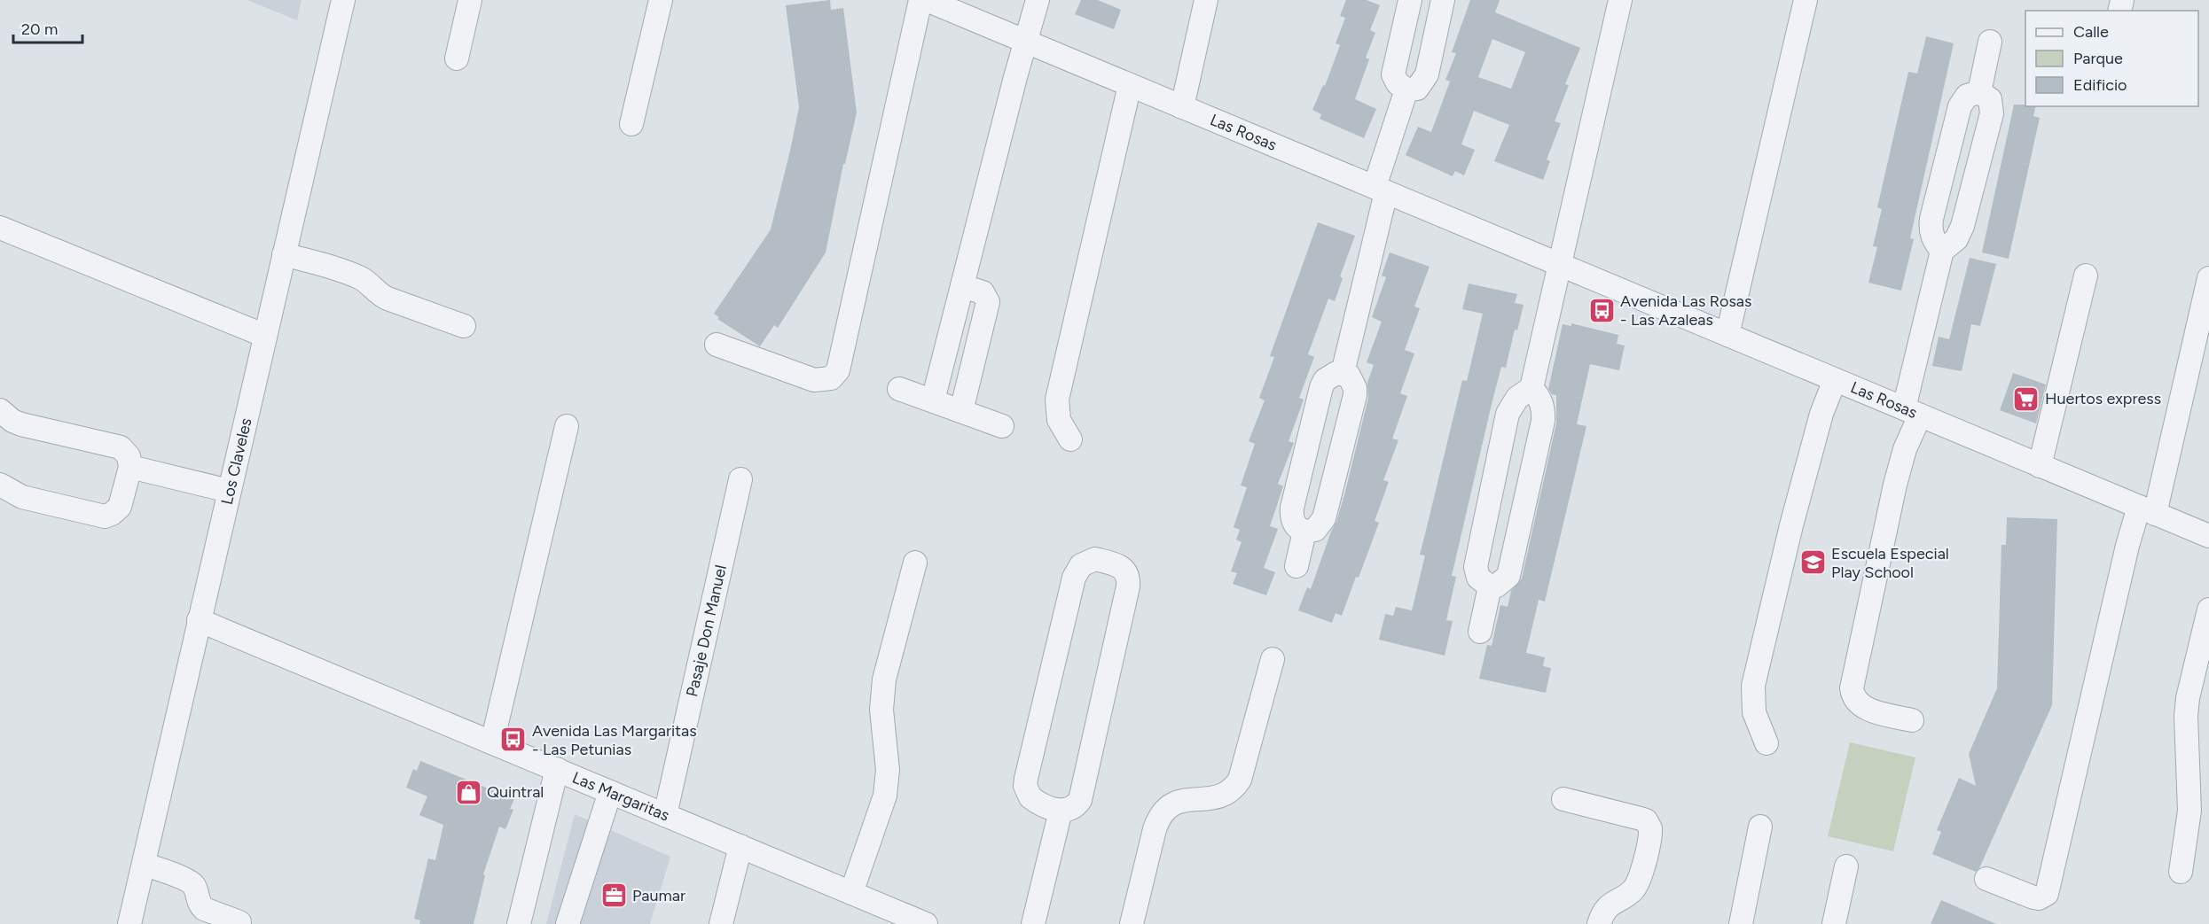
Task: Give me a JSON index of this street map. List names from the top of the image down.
{
  "streets": {
    "street": [
      "Las Rosas",
      "Los Claveles",
      "Pasaje Don Manuel",
      "Las Margaritas"
    ]
  },
  "crossings": [
    ["Los Claveles", "Las Margaritas"],
    ["Pasaje Don Manuel", "Las Margaritas"]
  ],
  "places": {
    "bus stop": ["Avenida Las Rosas - Las Azaleas", "Avenida Las Margaritas - Las Petunias"],
    "supermarket": ["Huertos express"],
    "school or university": ["Escuela Especial Play School"],
    "shop": ["Quintral"],
    "office": ["Paumar"]
  },
  "legend": ["Calle", "Parque", "Edificio"],
  "scale_bar": "20 m"
}
